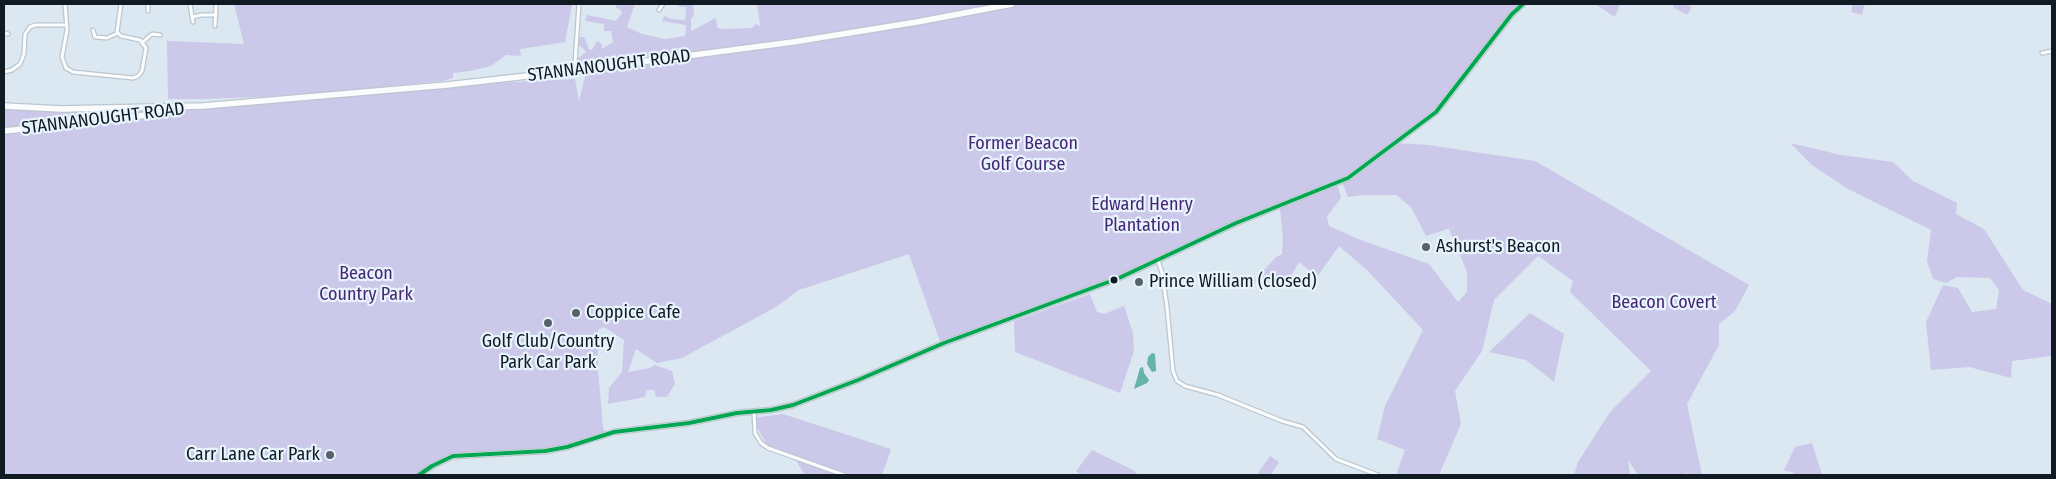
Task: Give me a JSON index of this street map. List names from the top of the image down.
{
  "streets": {
    "main road": ["STANNANOUGHT ROAD"]
  },
  "parks": [
    "Former Beacon Golf Course",
    "Edward Henry Plantation",
    "Beacon Country Park",
    "Beacon Covert"
  ],
  "places": [
    "Ashurst's Beacon",
    "Prince William (closed)",
    "Coppice Cafe",
    "Golf Club/Country Park Car Park",
    "Carr Lane Car Park"
  ]
}
